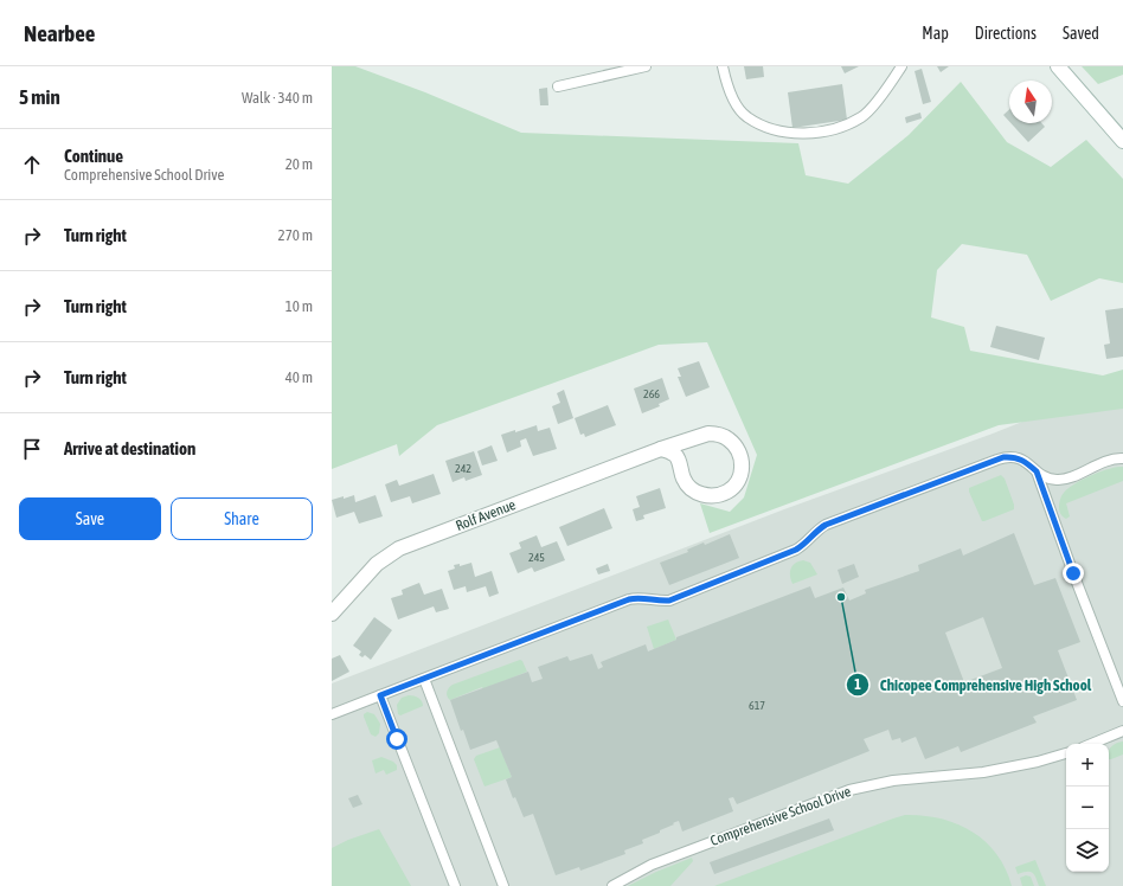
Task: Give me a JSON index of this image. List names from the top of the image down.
{
  "streets": {
    "street": ["Rolf Avenue"],
    "lane": ["Comprehensive School Drive"]
  },
  "places": ["Chicopee Comprehensive High School"],
  "house_numbers": [
    "266",
    "242",
    "245",
    "617"
  ],
  "north": "top",
  "page": {
    "header": "Nearbee",
    "nav": ["Map", "Directions", "Saved"],
    "heading": ["5 min", "Walk · 340 m"],
    "list": [
      ["Continue", "Comprehensive School Drive", "20 m"],
      ["Turn right", "270 m"],
      ["Turn right", "10 m"],
      ["Turn right", "40 m"],
      "Arrive at destination"
    ],
    "buttons": ["Save", "Share"],
    "map_buttons": ["+", "−"]
  }
}
